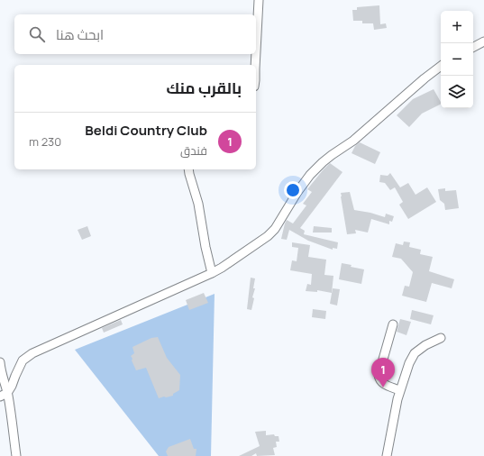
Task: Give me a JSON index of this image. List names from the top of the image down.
{
  "page": {
    "map_buttons": ["+", "−"],
    "search": "ابحث هنا",
    "heading": "بالقرب منك",
    "list": [
      {
        "mark": "1",
        "name": "Beldi Country Club",
        "note": "فندق",
        "value": "230 m"
      }
    ],
    "pins": "1"
  }
}
